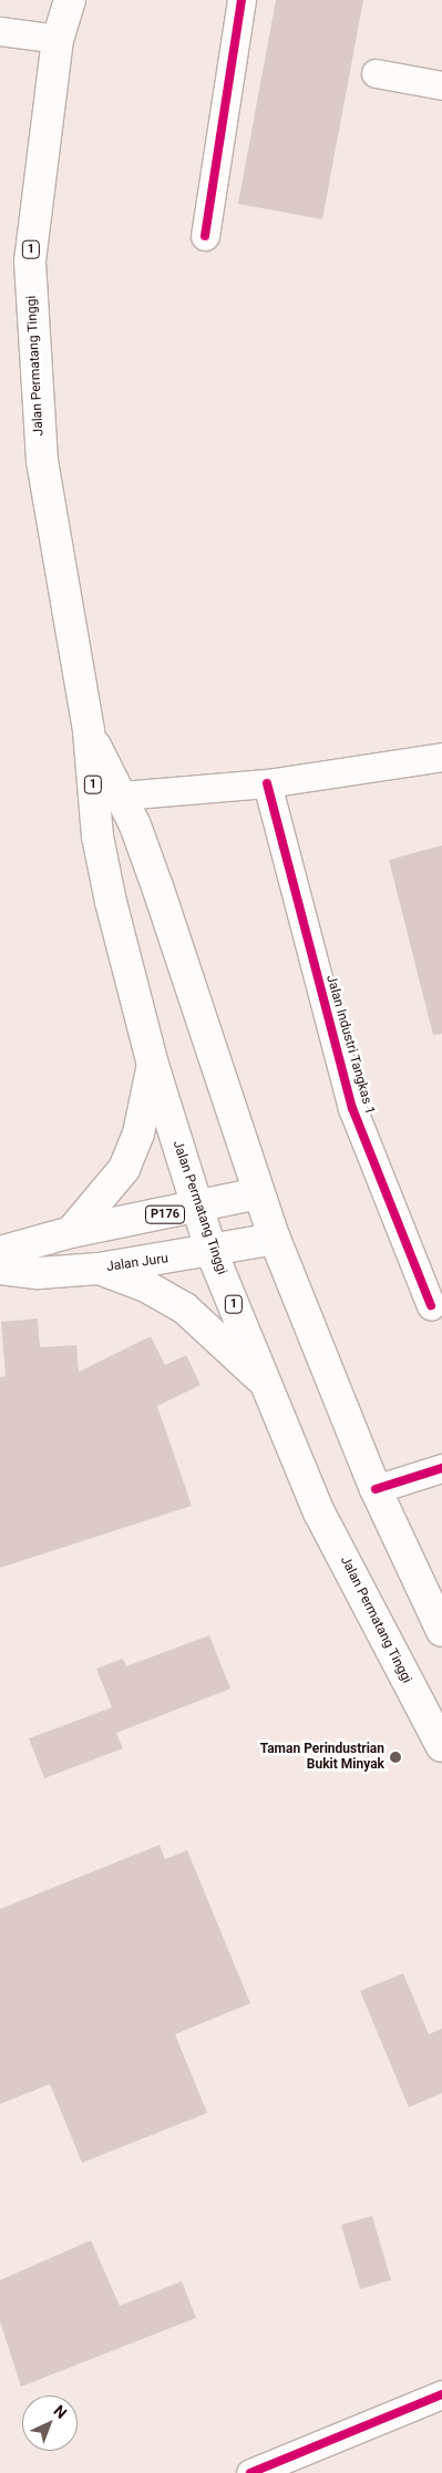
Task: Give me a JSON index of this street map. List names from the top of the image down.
{
  "streets": {
    "main road": [
      "1",
      "Jalan Permatang Tinggi",
      "P176",
      "Jalan Juru"
    ],
    "street": ["Jalan Industri Tangkas 1"]
  },
  "crossings": [
    ["Jalan Permatang Tinggi", "P176"],
    ["Jalan Permatang Tinggi", "Jalan Juru"]
  ],
  "places": ["Taman Perindustrian Bukit Minyak"],
  "north": "top right"
}
